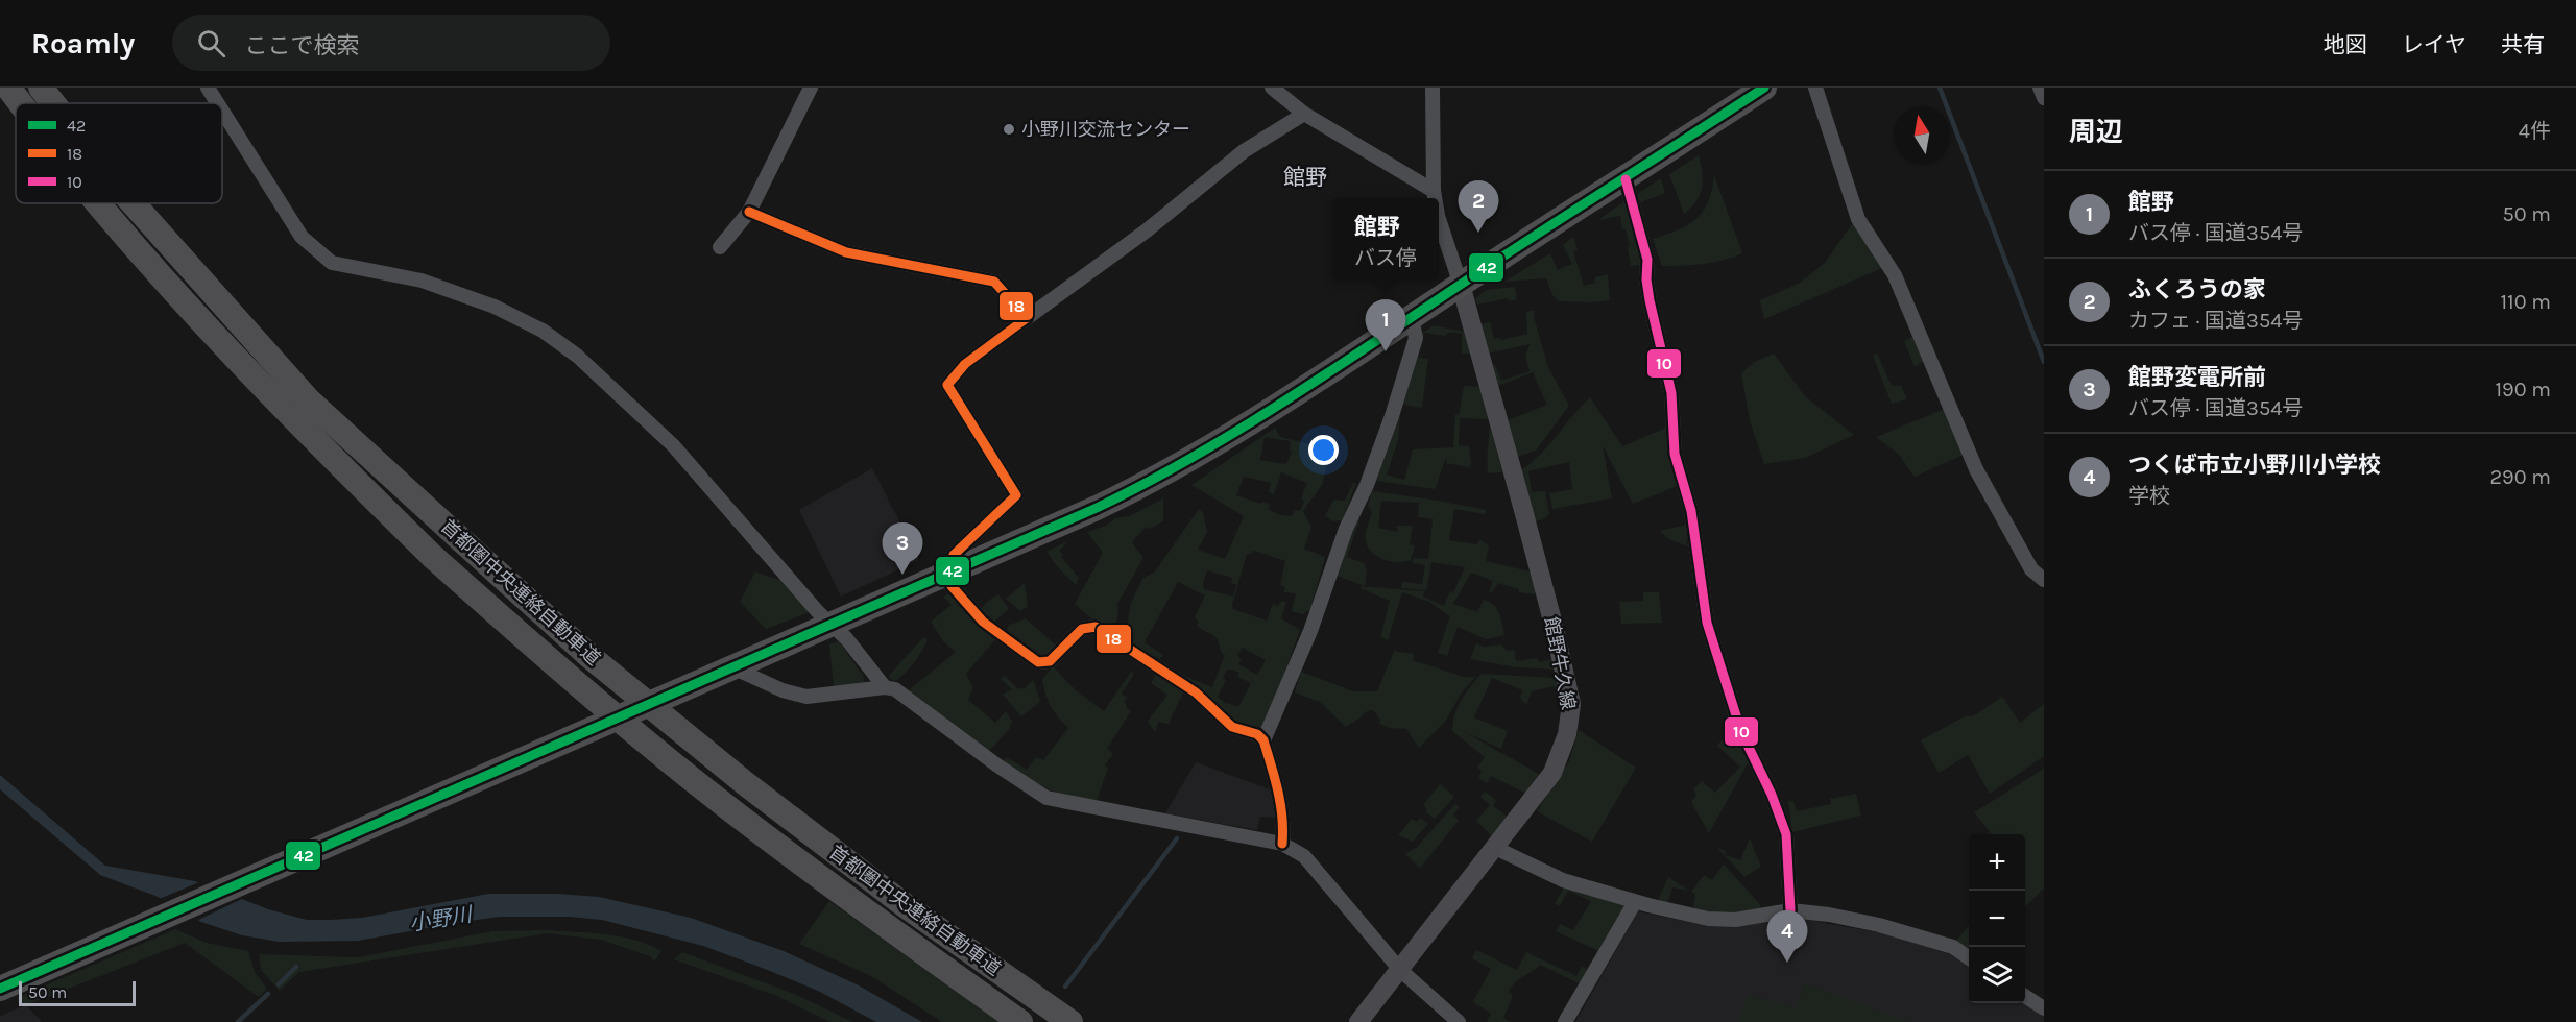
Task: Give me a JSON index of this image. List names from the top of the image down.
{
  "streets": {
    "highway": ["首都圏中央連絡自動車道"],
    "main road": ["館野牛久線"]
  },
  "districts": ["館野"],
  "water": ["小野川"],
  "places": ["小野川交流センター"],
  "lines": ["transit line 42", "transit line 10", "transit line 18"],
  "legend": ["42", "18", "10"],
  "scale_bar": "50 m",
  "north": "top",
  "page": {
    "header": "Roamly",
    "search": "ここで検索",
    "nav": ["地図", "レイヤ", "共有"],
    "heading": ["周辺", "4件"],
    "list": [
      {
        "mark": "1",
        "name": "館野",
        "note": "バス停 · 国道354号",
        "value": "50 m"
      },
      {
        "mark": "2",
        "name": "ふくろうの家",
        "note": "カフェ · 国道354号",
        "value": "110 m"
      },
      {
        "mark": "3",
        "name": "館野変電所前",
        "note": "バス停 · 国道354号",
        "value": "190 m"
      },
      {
        "mark": "4",
        "name": "つくば市立小野川小学校",
        "note": "学校",
        "value": "290 m"
      }
    ],
    "pins": [
      "2",
      "1",
      "3",
      "4"
    ],
    "popup": ["館野", "バス停"],
    "map_buttons": ["+", "−"],
    "scale": "50 m"
  }
}
